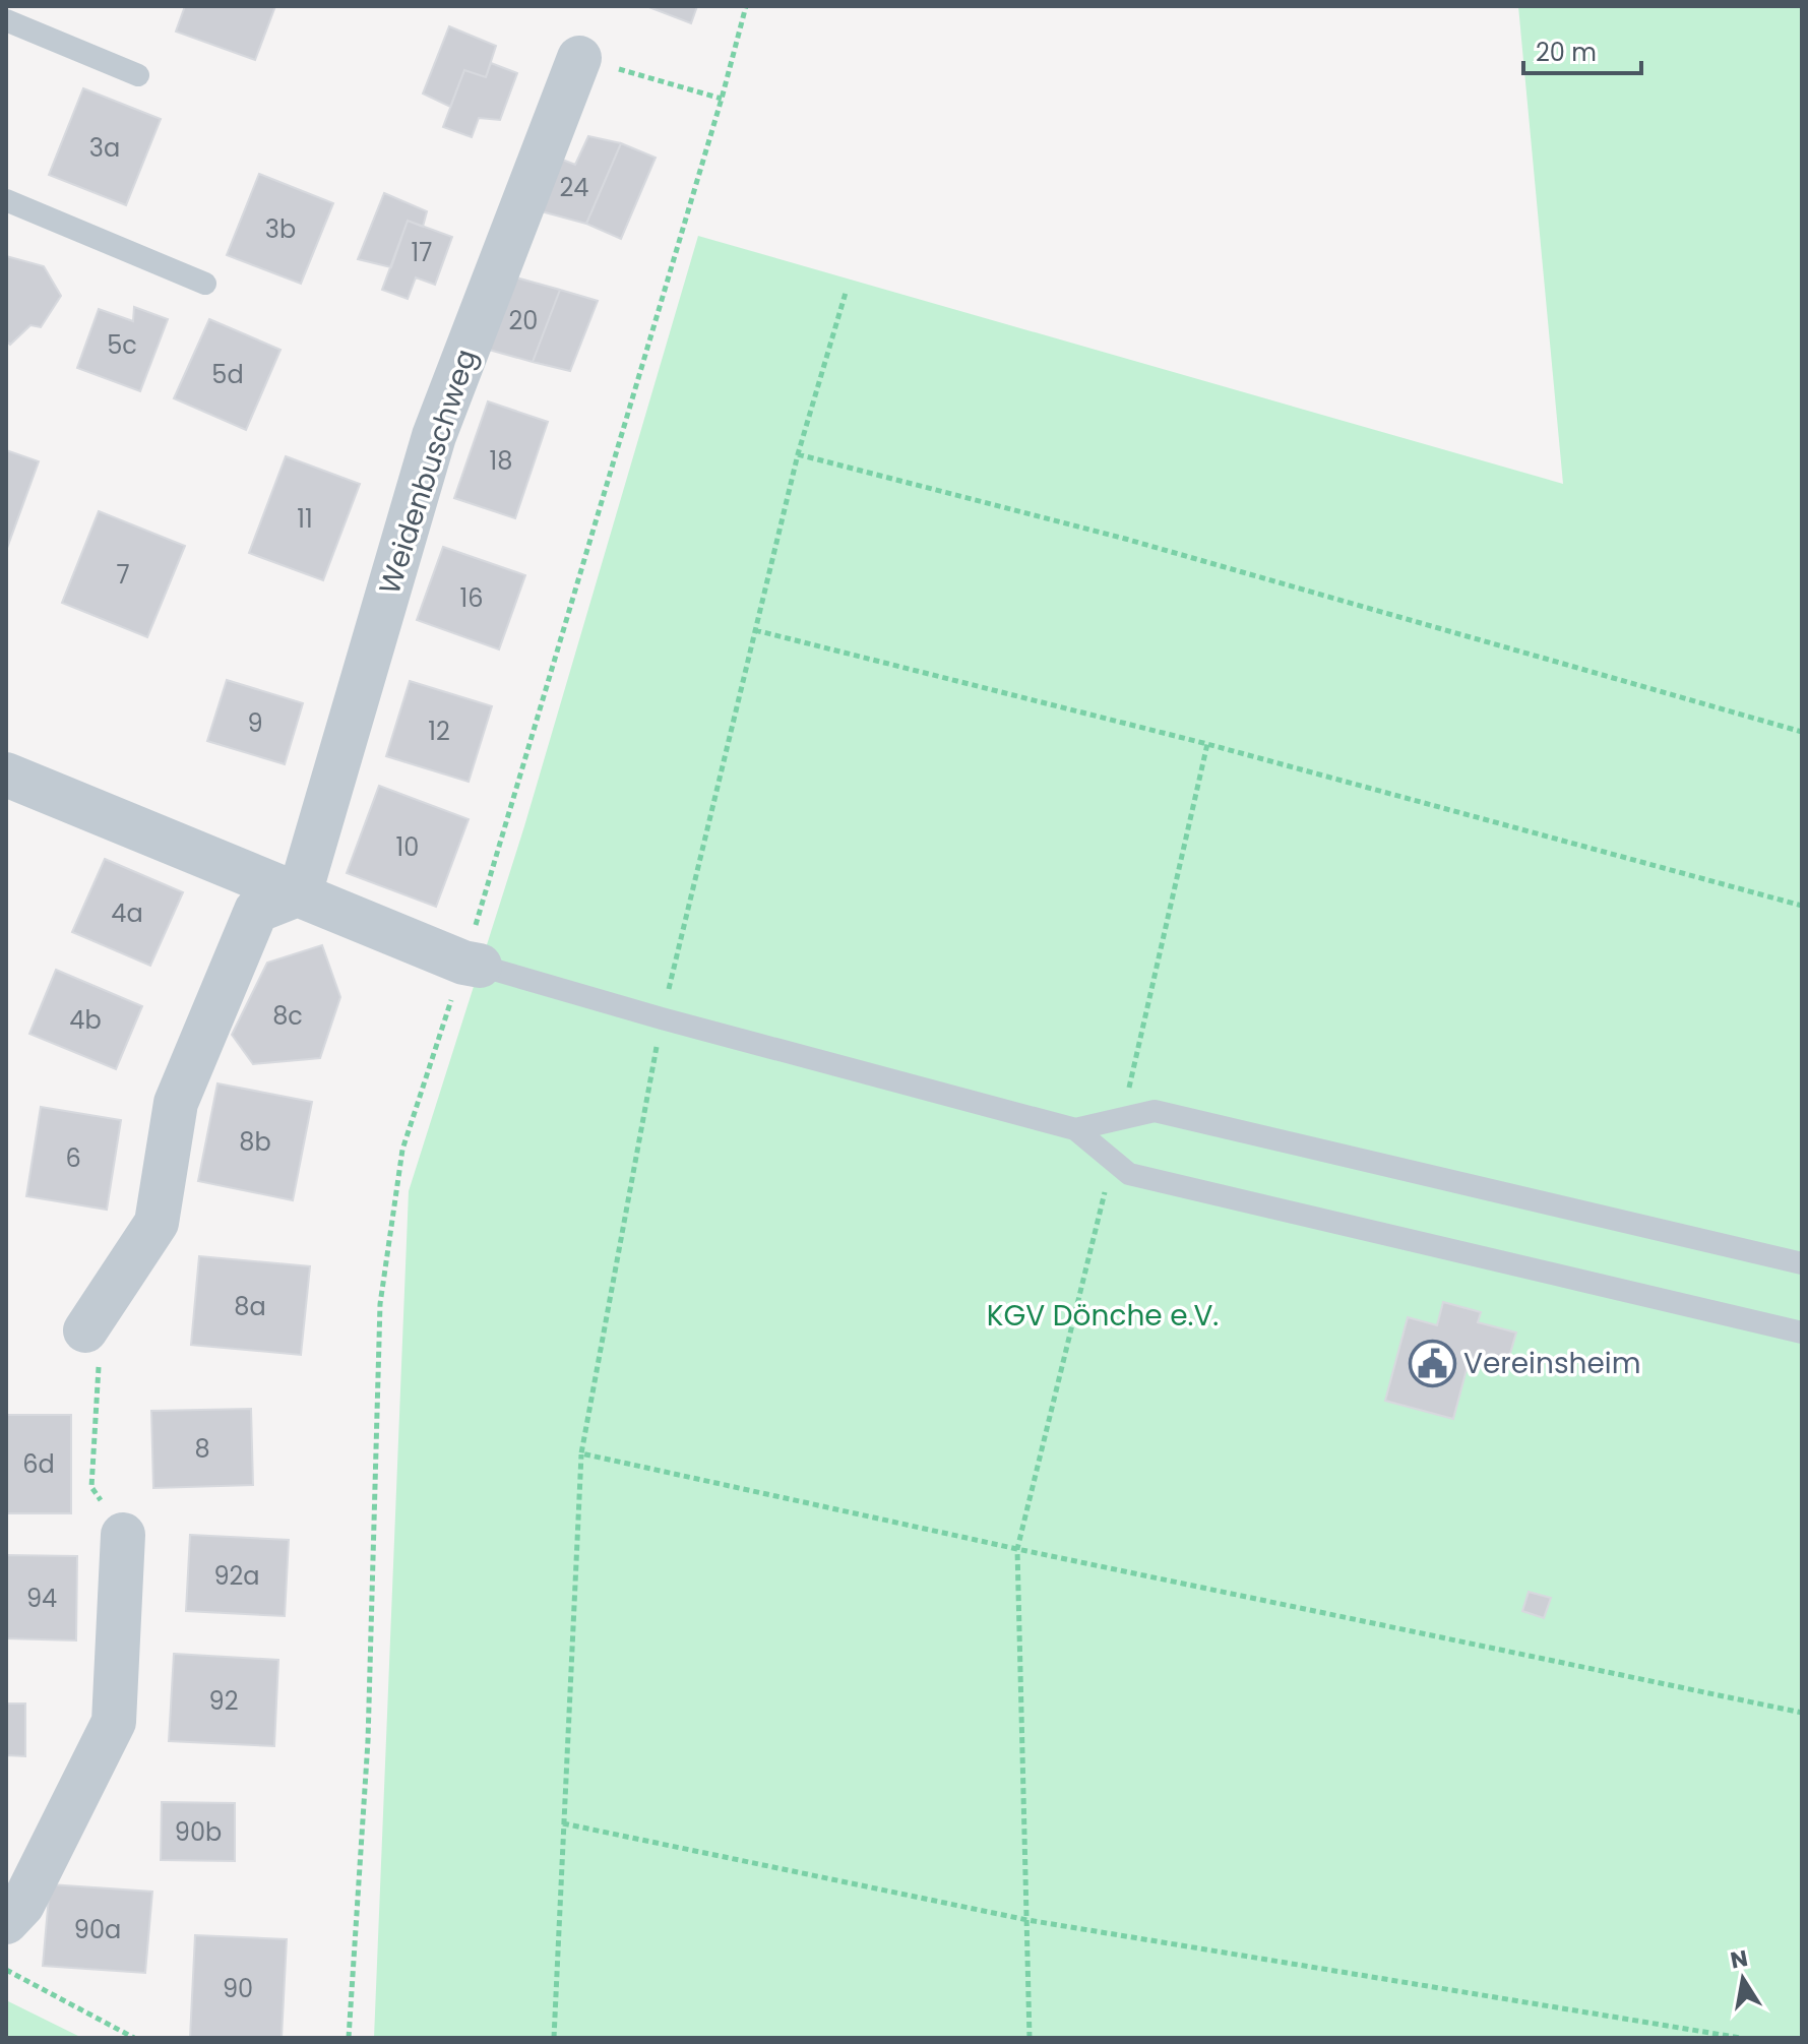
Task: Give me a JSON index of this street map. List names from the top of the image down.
{
  "streets": {
    "street": ["Weidenbuschweg"]
  },
  "parks": ["KGV Dönche e.V."],
  "places": {
    "public building": ["Vereinsheim"]
  },
  "house_numbers": [
    "3a",
    "24",
    "3b",
    "17",
    "20",
    "5c",
    "5d",
    "18",
    "11",
    "7",
    "16",
    "9",
    "12",
    "10",
    "4a",
    "8c",
    "4b",
    "8b",
    "6",
    "8a",
    "8",
    "6d",
    "92a",
    "94",
    "92",
    "90b",
    "90a",
    "90"
  ],
  "scale_bar": "20 m",
  "north": "top"
}
